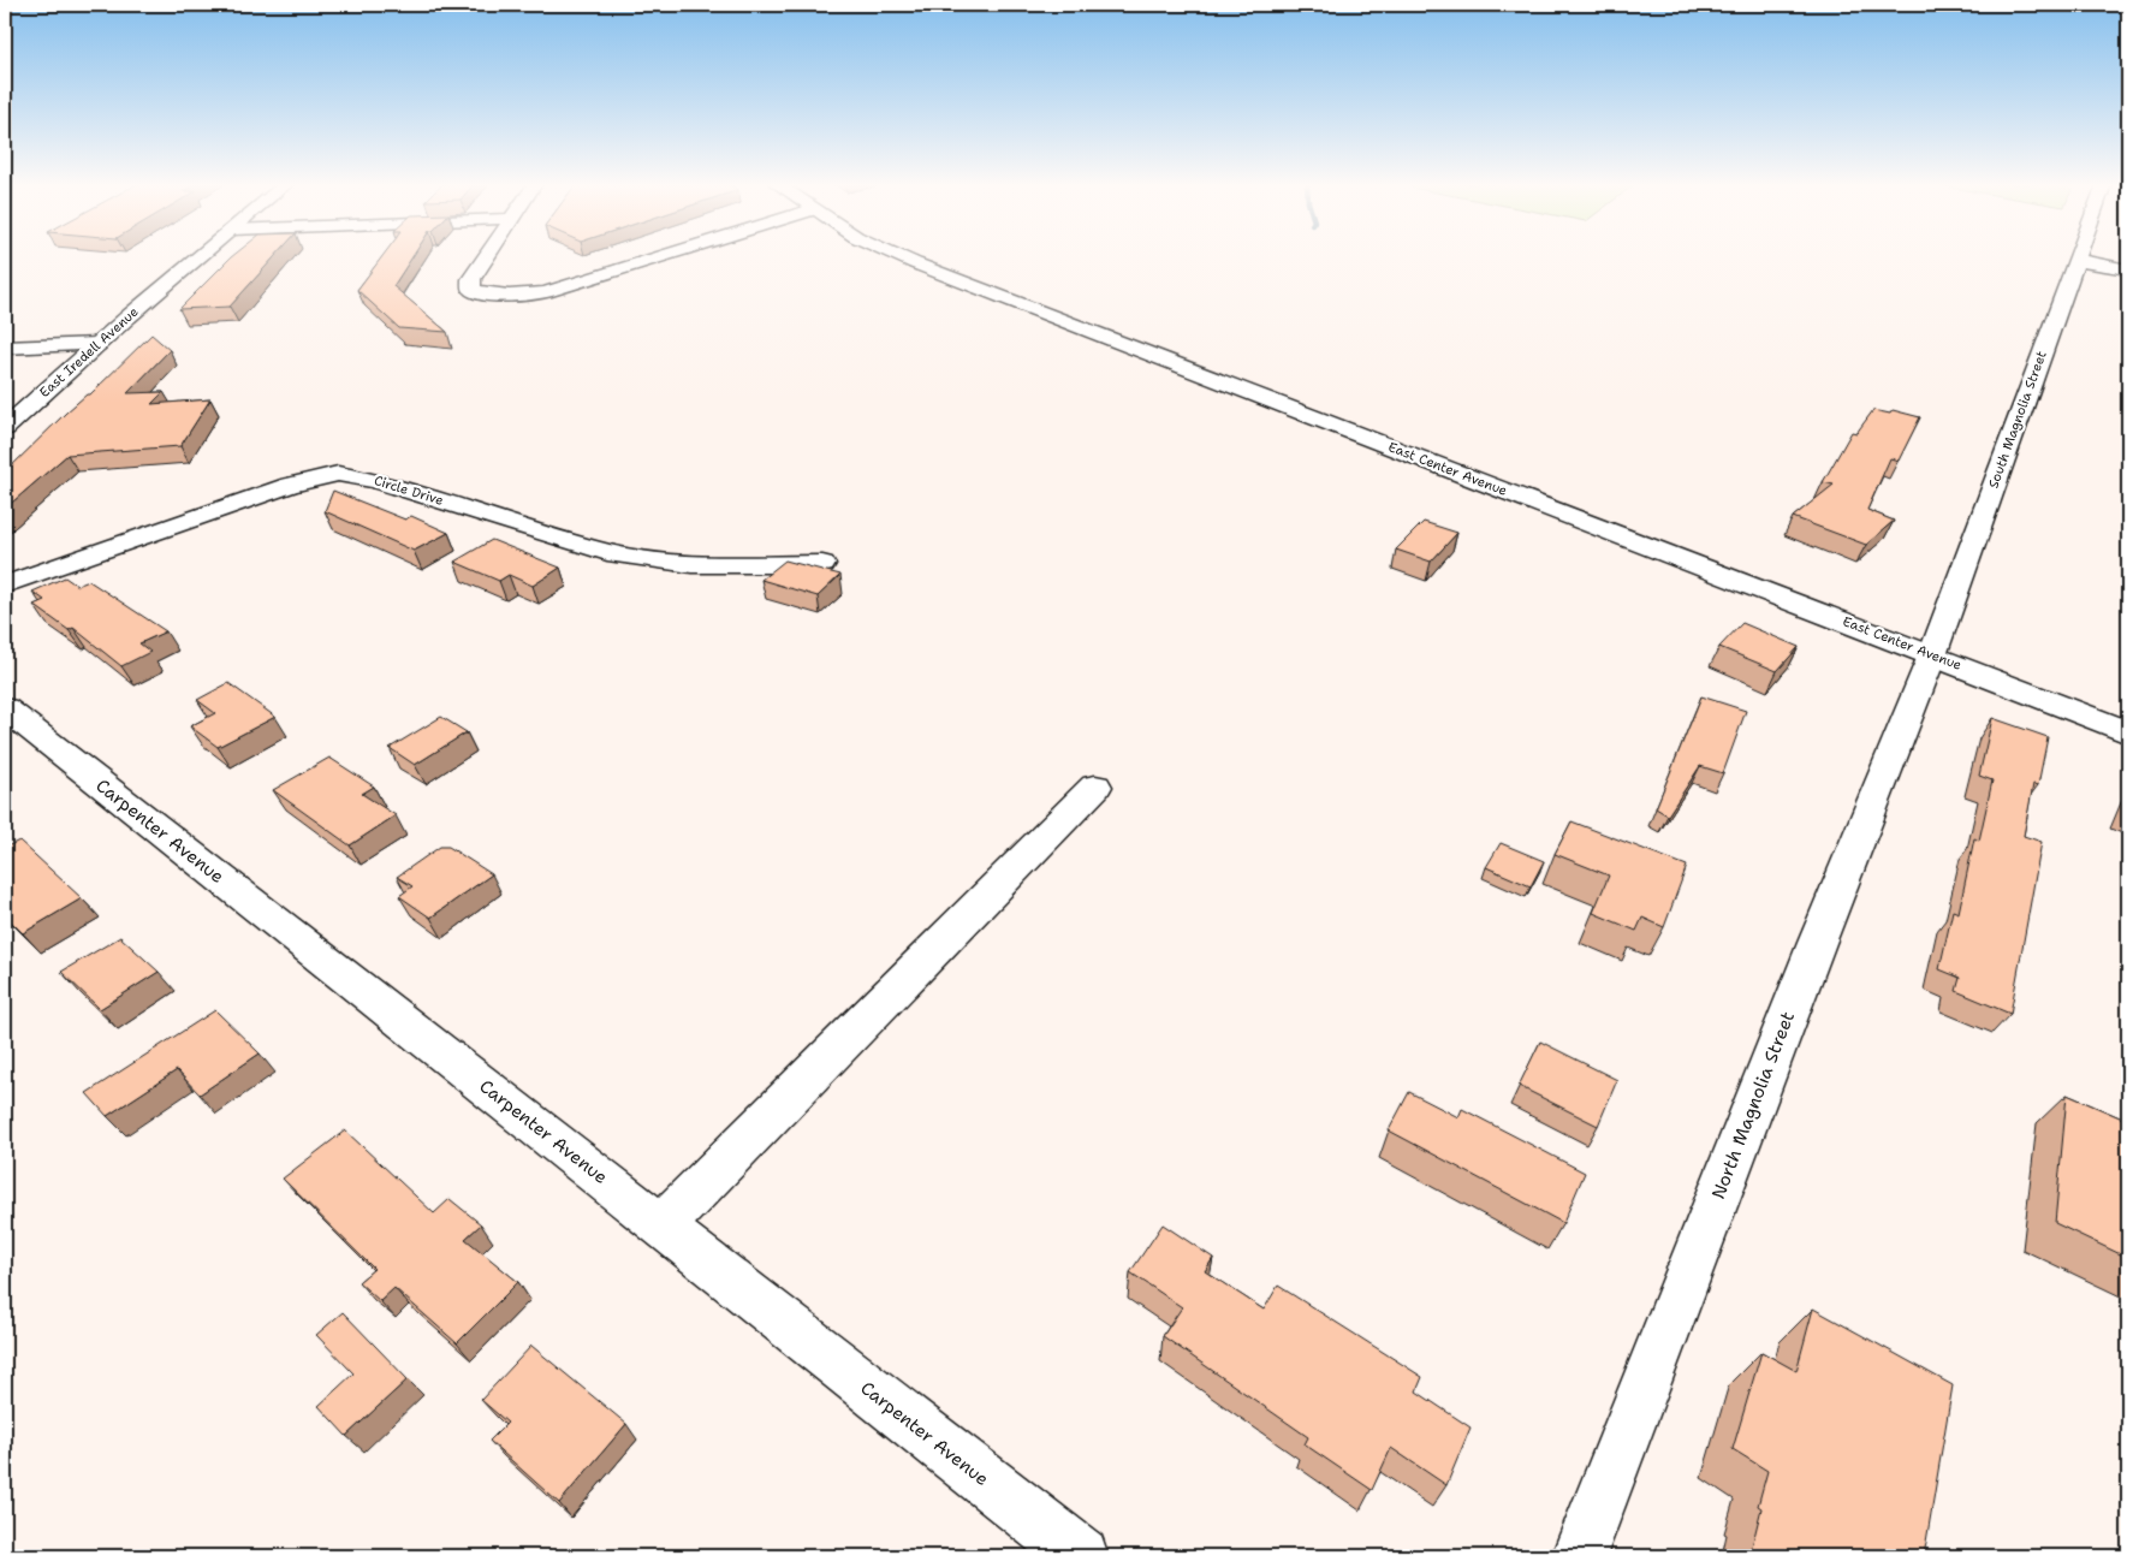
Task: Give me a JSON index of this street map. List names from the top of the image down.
{
  "streets": {
    "street": [
      "East Iredell Avenue",
      "South Magnolia Street",
      "East Center Avenue",
      "Circle Drive",
      "Carpenter Avenue",
      "North Magnolia Street"
    ]
  },
  "crossings": [
    ["South Magnolia Street", "East Center Avenue"],
    ["South Magnolia Street", "North Magnolia Street"],
    ["East Center Avenue", "North Magnolia Street"]
  ]
}
